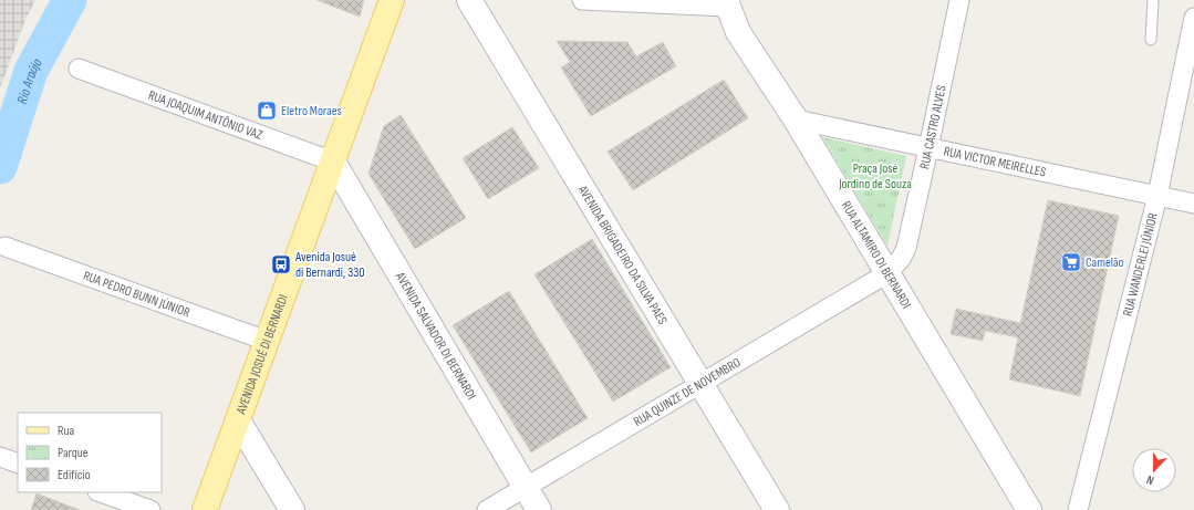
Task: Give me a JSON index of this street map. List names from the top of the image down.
{
  "streets": {
    "main road": ["AVENIDA JOSUÉ DI BERNARDI"],
    "street": [
      "RUA JOAQUIM ANTÔNIO VAZ",
      "RUA CASTRO ALVES",
      "RUA VICTOR MEIRELLES",
      "AVENIDA BRIGADEIRO DA SILVA PAES",
      "RUA ALTAMIRO DI BERNARDI",
      "RUA WANDERLEI JÚNIOR",
      "RUA PEDRO BUNN JÚNIOR",
      "AVENIDA SALVADOR DI BERNARDI",
      "RUA QUINZE DE NOVEMBRO"
    ]
  },
  "crossings": [
    ["RUA JOAQUIM ANTÔNIO VAZ", "AVENIDA SALVADOR DI BERNARDI"],
    ["RUA JOAQUIM ANTÔNIO VAZ", "AVENIDA JOSUÉ DI BERNARDI"],
    ["RUA CASTRO ALVES", "RUA VICTOR MEIRELLES"],
    ["RUA CASTRO ALVES", "RUA ALTAMIRO DI BERNARDI"],
    ["RUA CASTRO ALVES", "RUA QUINZE DE NOVEMBRO"],
    ["RUA VICTOR MEIRELLES", "RUA ALTAMIRO DI BERNARDI"],
    ["RUA VICTOR MEIRELLES", "RUA WANDERLEI JÚNIOR"],
    ["AVENIDA BRIGADEIRO DA SILVA PAES", "RUA QUINZE DE NOVEMBRO"],
    ["RUA ALTAMIRO DI BERNARDI", "RUA QUINZE DE NOVEMBRO"],
    ["RUA PEDRO BUNN JÚNIOR", "AVENIDA JOSUÉ DI BERNARDI"],
    ["AVENIDA SALVADOR DI BERNARDI", "AVENIDA JOSUÉ DI BERNARDI"],
    ["AVENIDA SALVADOR DI BERNARDI", "RUA QUINZE DE NOVEMBRO"]
  ],
  "water": ["Rio Araújo"],
  "parks": ["Praça José Jordino de Souza"],
  "places": {
    "shop": ["Eletro Moraes"],
    "supermarket": ["Camelão"],
    "bus stop": ["Avenida Josué di Bernardi, 330"]
  },
  "legend": ["Rua", "Parque", "Edifício"],
  "north": "bottom"
}
